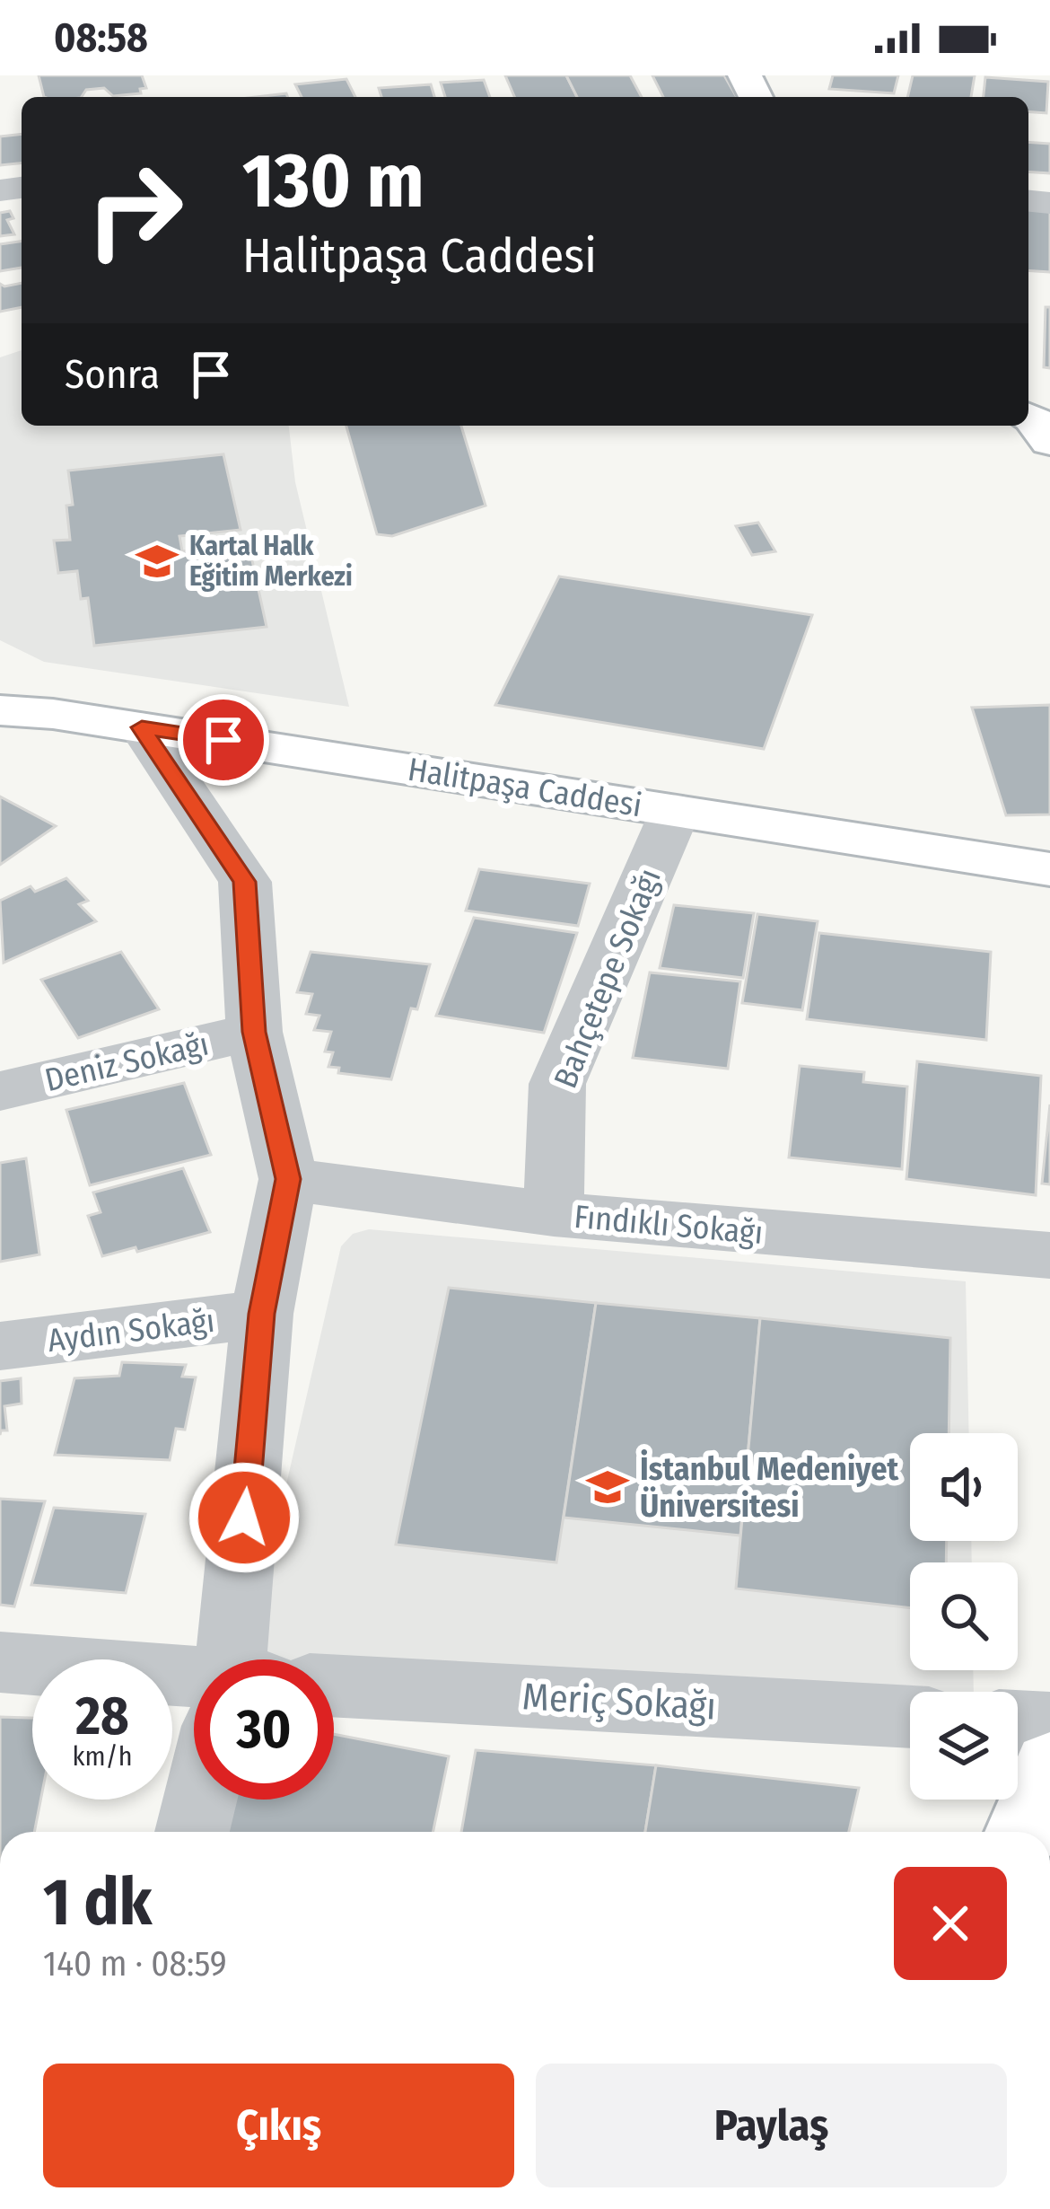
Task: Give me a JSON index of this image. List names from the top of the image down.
{
  "streets": {
    "street": [
      "Halitpaşa Caddesi",
      "Bahçetepe Sokağı",
      "Deniz Sokağı",
      "Fındıklı Sokağı",
      "Aydın Sokağı",
      "Meriç Sokağı"
    ]
  },
  "crossings": [
    ["Halitpaşa Caddesi", "Bahçetepe Sokağı"],
    ["Bahçetepe Sokağı", "Fındıklı Sokağı"]
  ],
  "places": {
    "school or university": ["Kartal Halk Eğitim Merkezi", "İstanbul Medeniyet Üniversitesi"]
  },
  "page": {
    "status": "08:58",
    "turn": ["130 m", "Halitpaşa Caddesi"],
    "then": "Sonra",
    "speed": "28 km/h",
    "limit": "30",
    "heading": ["1 dk", "140 m · 08:59"],
    "buttons": ["Çıkış", "Paylaş"]
  }
}
